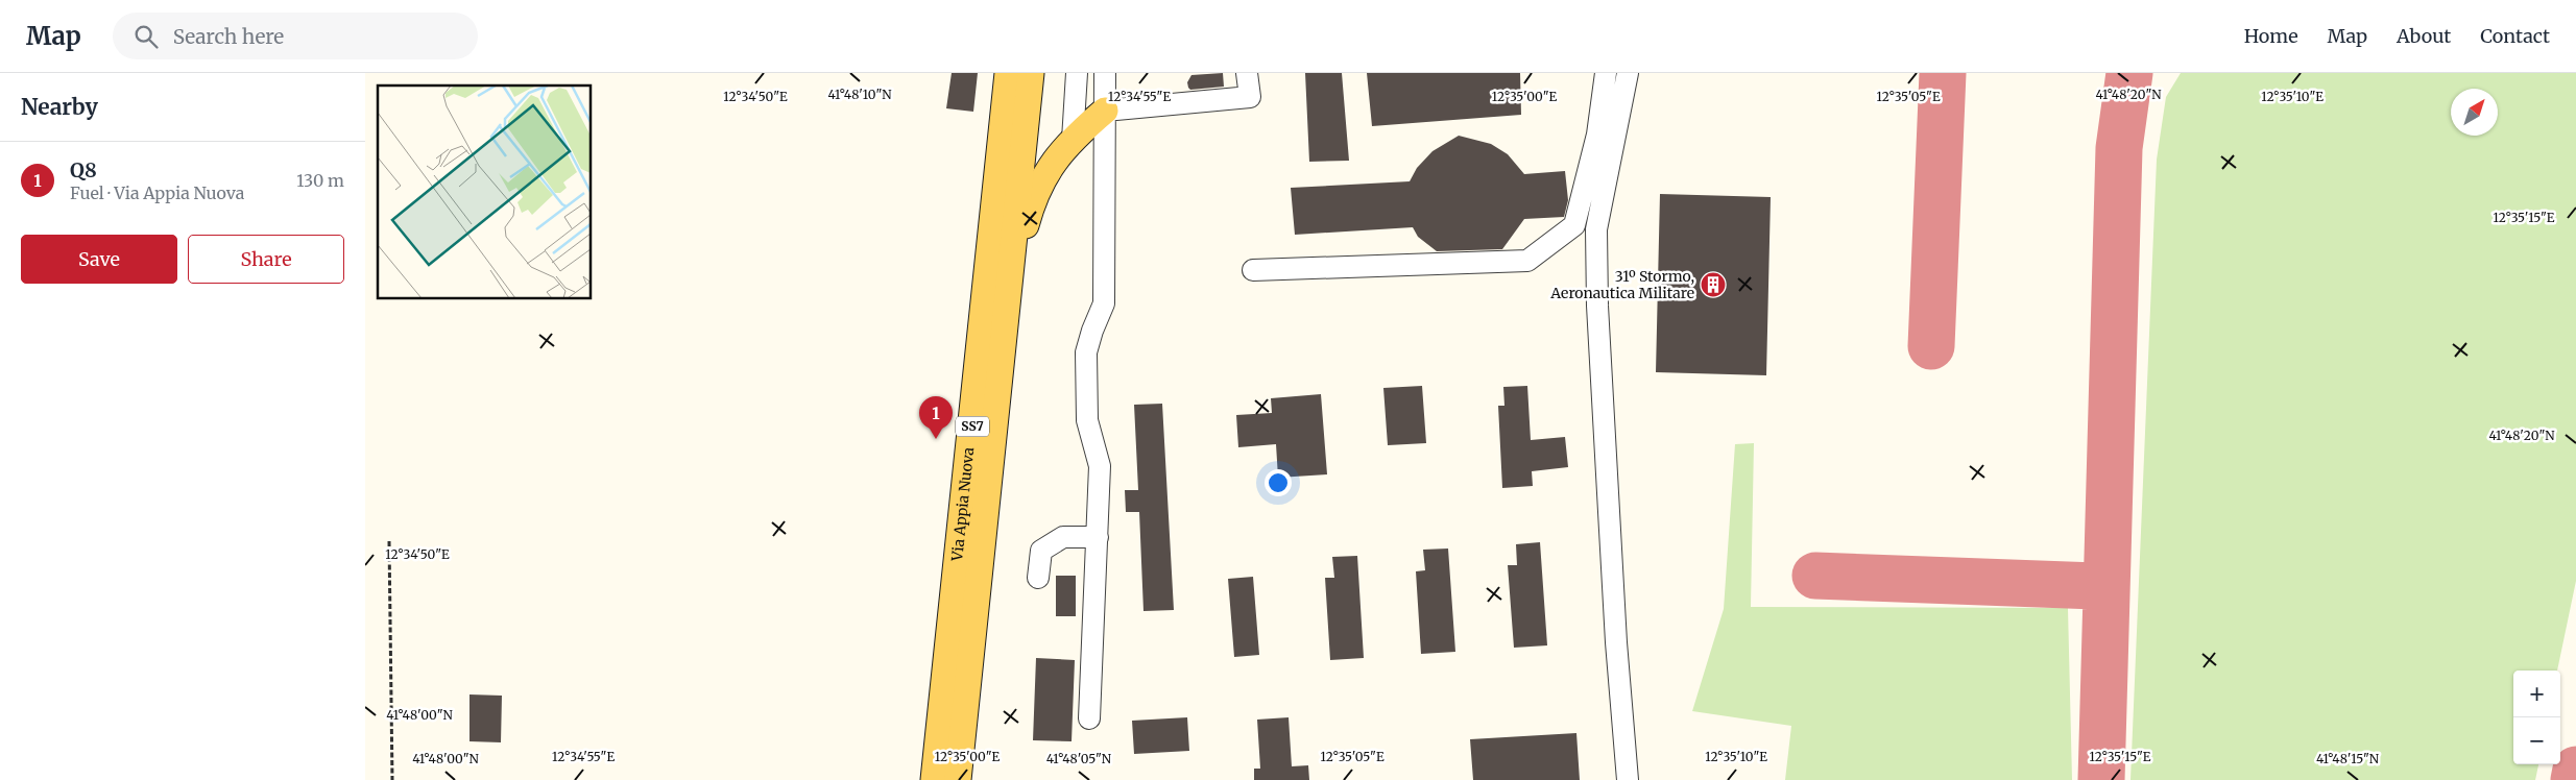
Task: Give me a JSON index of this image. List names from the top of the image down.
{
  "streets": {
    "main road": ["SS7", "Via Appia Nuova"]
  },
  "places": {
    "building": ["31º Stormo, Aeronautica Militare"]
  },
  "north": "top right",
  "page": {
    "header": "Map",
    "search": "Search here",
    "nav": [
      "Home",
      "Map",
      "About",
      "Contact"
    ],
    "heading": "Nearby",
    "list": [
      {
        "mark": "1",
        "name": "Q8",
        "note": "Fuel · Via Appia Nuova",
        "value": "130 m"
      }
    ],
    "buttons": ["Save", "Share"],
    "pins": "1",
    "map_buttons": ["+", "−"]
  },
  "coordinates": [
    "41°48'10\"N",
    "41°48'20\"N",
    "12°34'50\"E",
    "12°34'55\"E",
    "12°35'00\"E",
    "12°35'05\"E",
    "12°35'10\"E",
    "12°35'15\"E",
    "41°48'00\"N",
    "41°48'05\"N",
    "41°48'15\"N"
  ]
}
